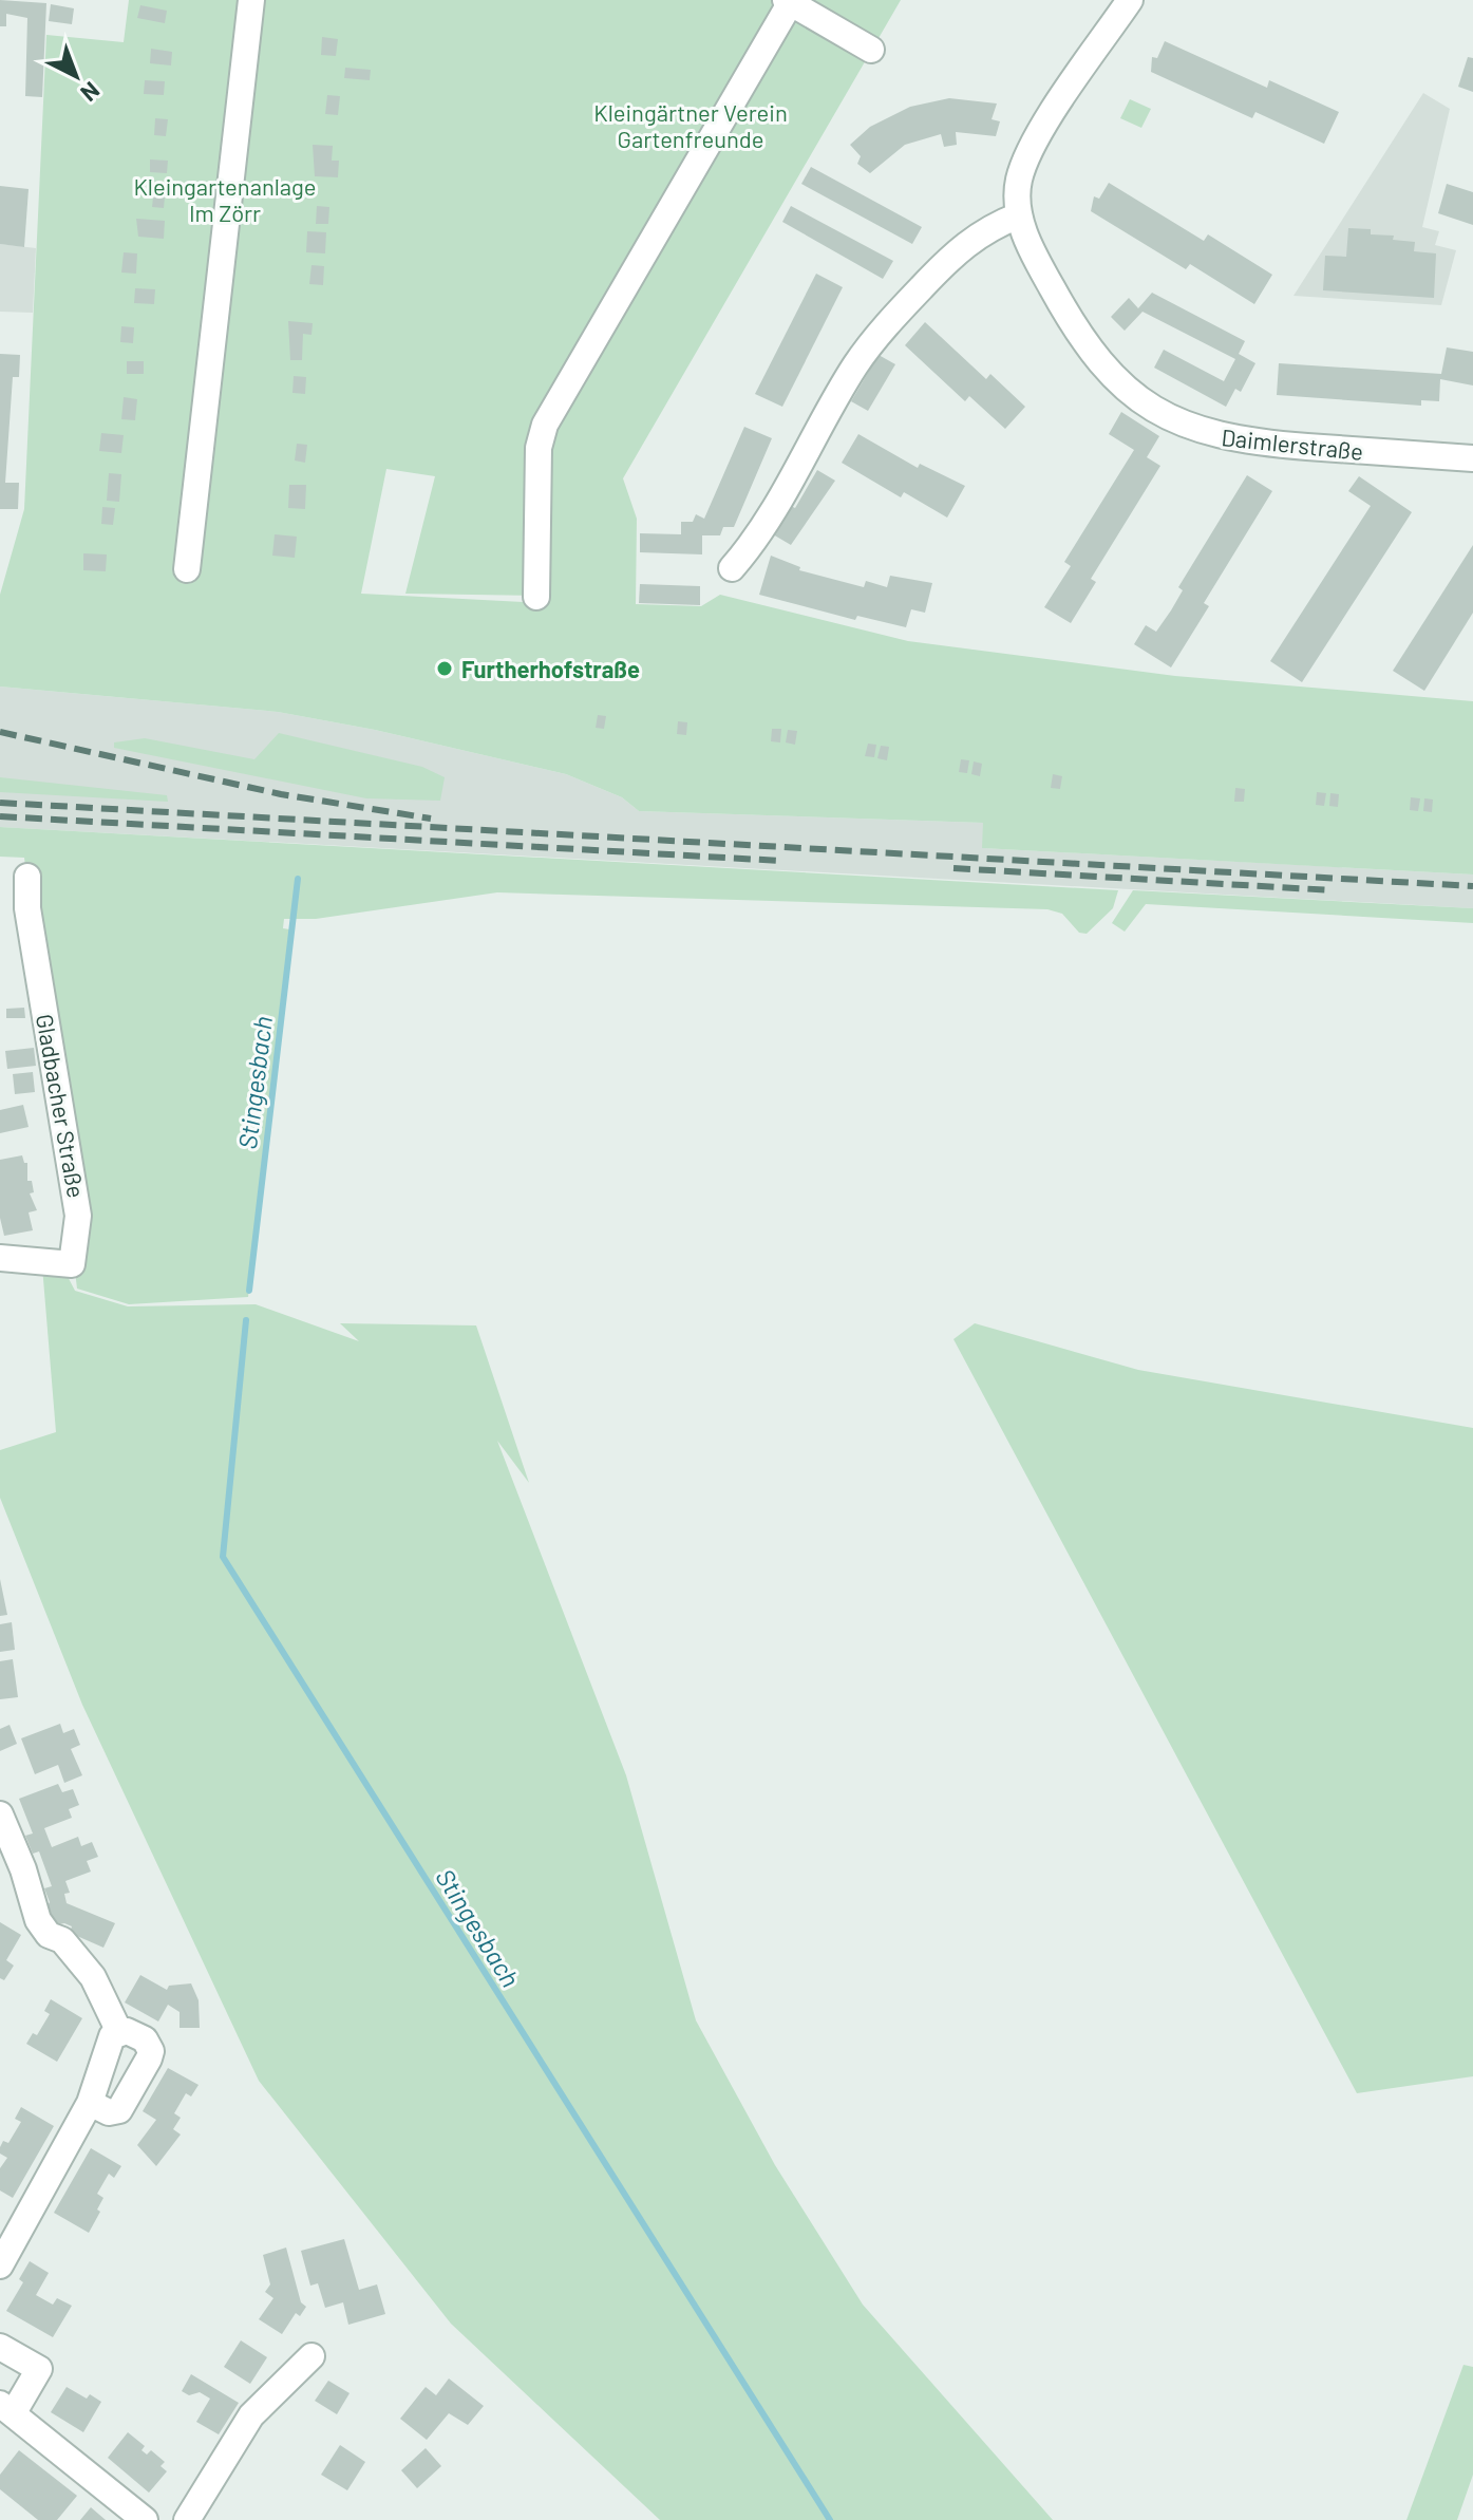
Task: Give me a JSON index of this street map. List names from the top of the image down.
{
  "streets": {
    "street": ["Daimlerstraße", "Gladbacher Straße"]
  },
  "water": ["Stingesbach"],
  "parks": ["Kleingärtner Verein Gartenfreunde", "Kleingartenanlage Im Zörr"],
  "places": ["Furtherhofstraße"],
  "north": "bottom right"
}
